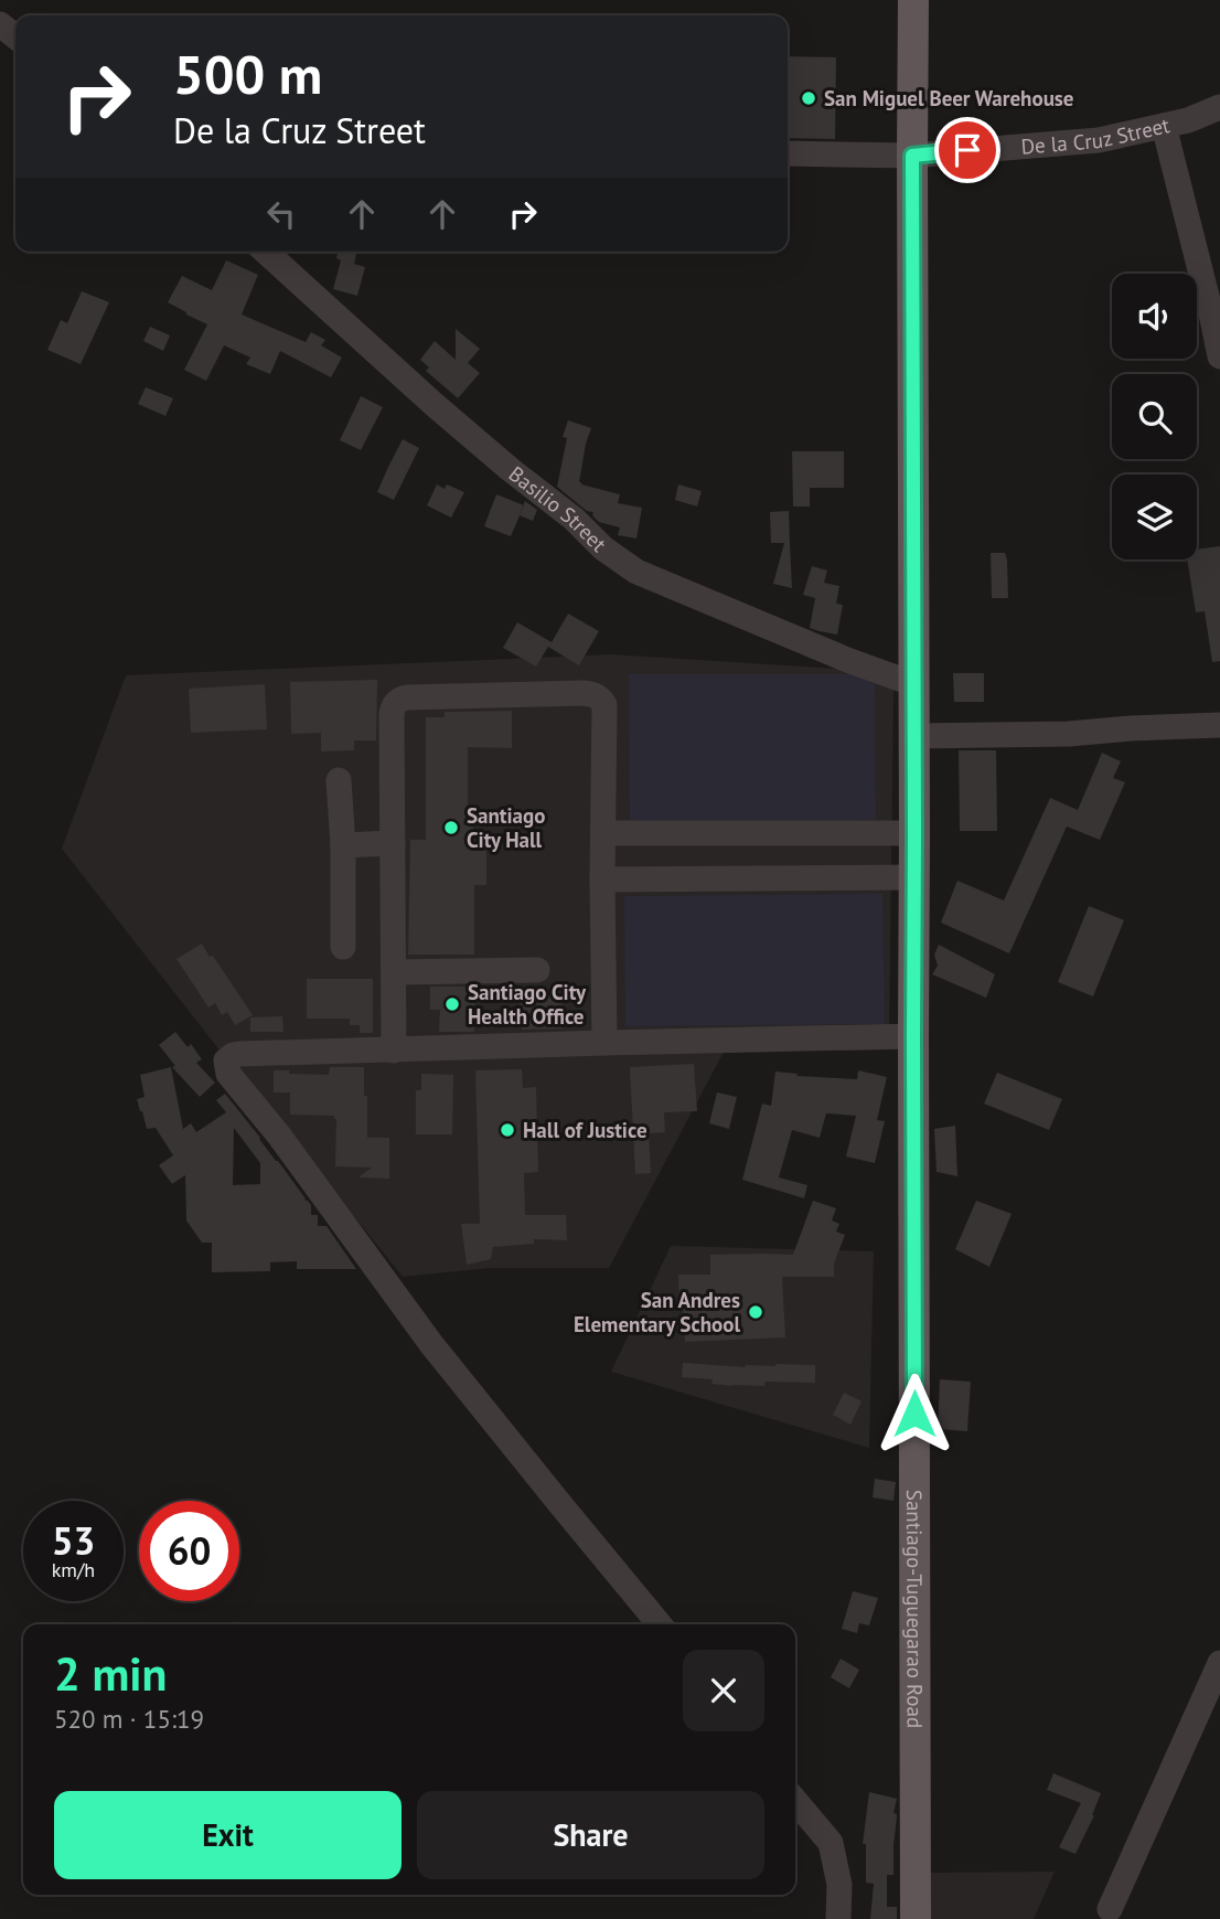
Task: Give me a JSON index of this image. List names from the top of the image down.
{
  "streets": {
    "main road": ["Santiago-Tuguegarao Road"],
    "street": ["De la Cruz Street", "Basilio Street"]
  },
  "crossings": [
    ["De la Cruz Street", "Santiago-Tuguegarao Road"],
    ["Basilio Street", "Santiago-Tuguegarao Road"]
  ],
  "places": [
    "San Miguel Beer Warehouse",
    "Santiago City Hall",
    "Santiago City Health Office",
    "Hall of Justice",
    "San Andres Elementary School"
  ],
  "page": {
    "turn": ["500 m", "De la Cruz Street"],
    "speed": "53 km/h",
    "limit": "60",
    "heading": ["2 min", "520 m · 15:19"],
    "buttons": ["Exit", "Share"]
  }
}
